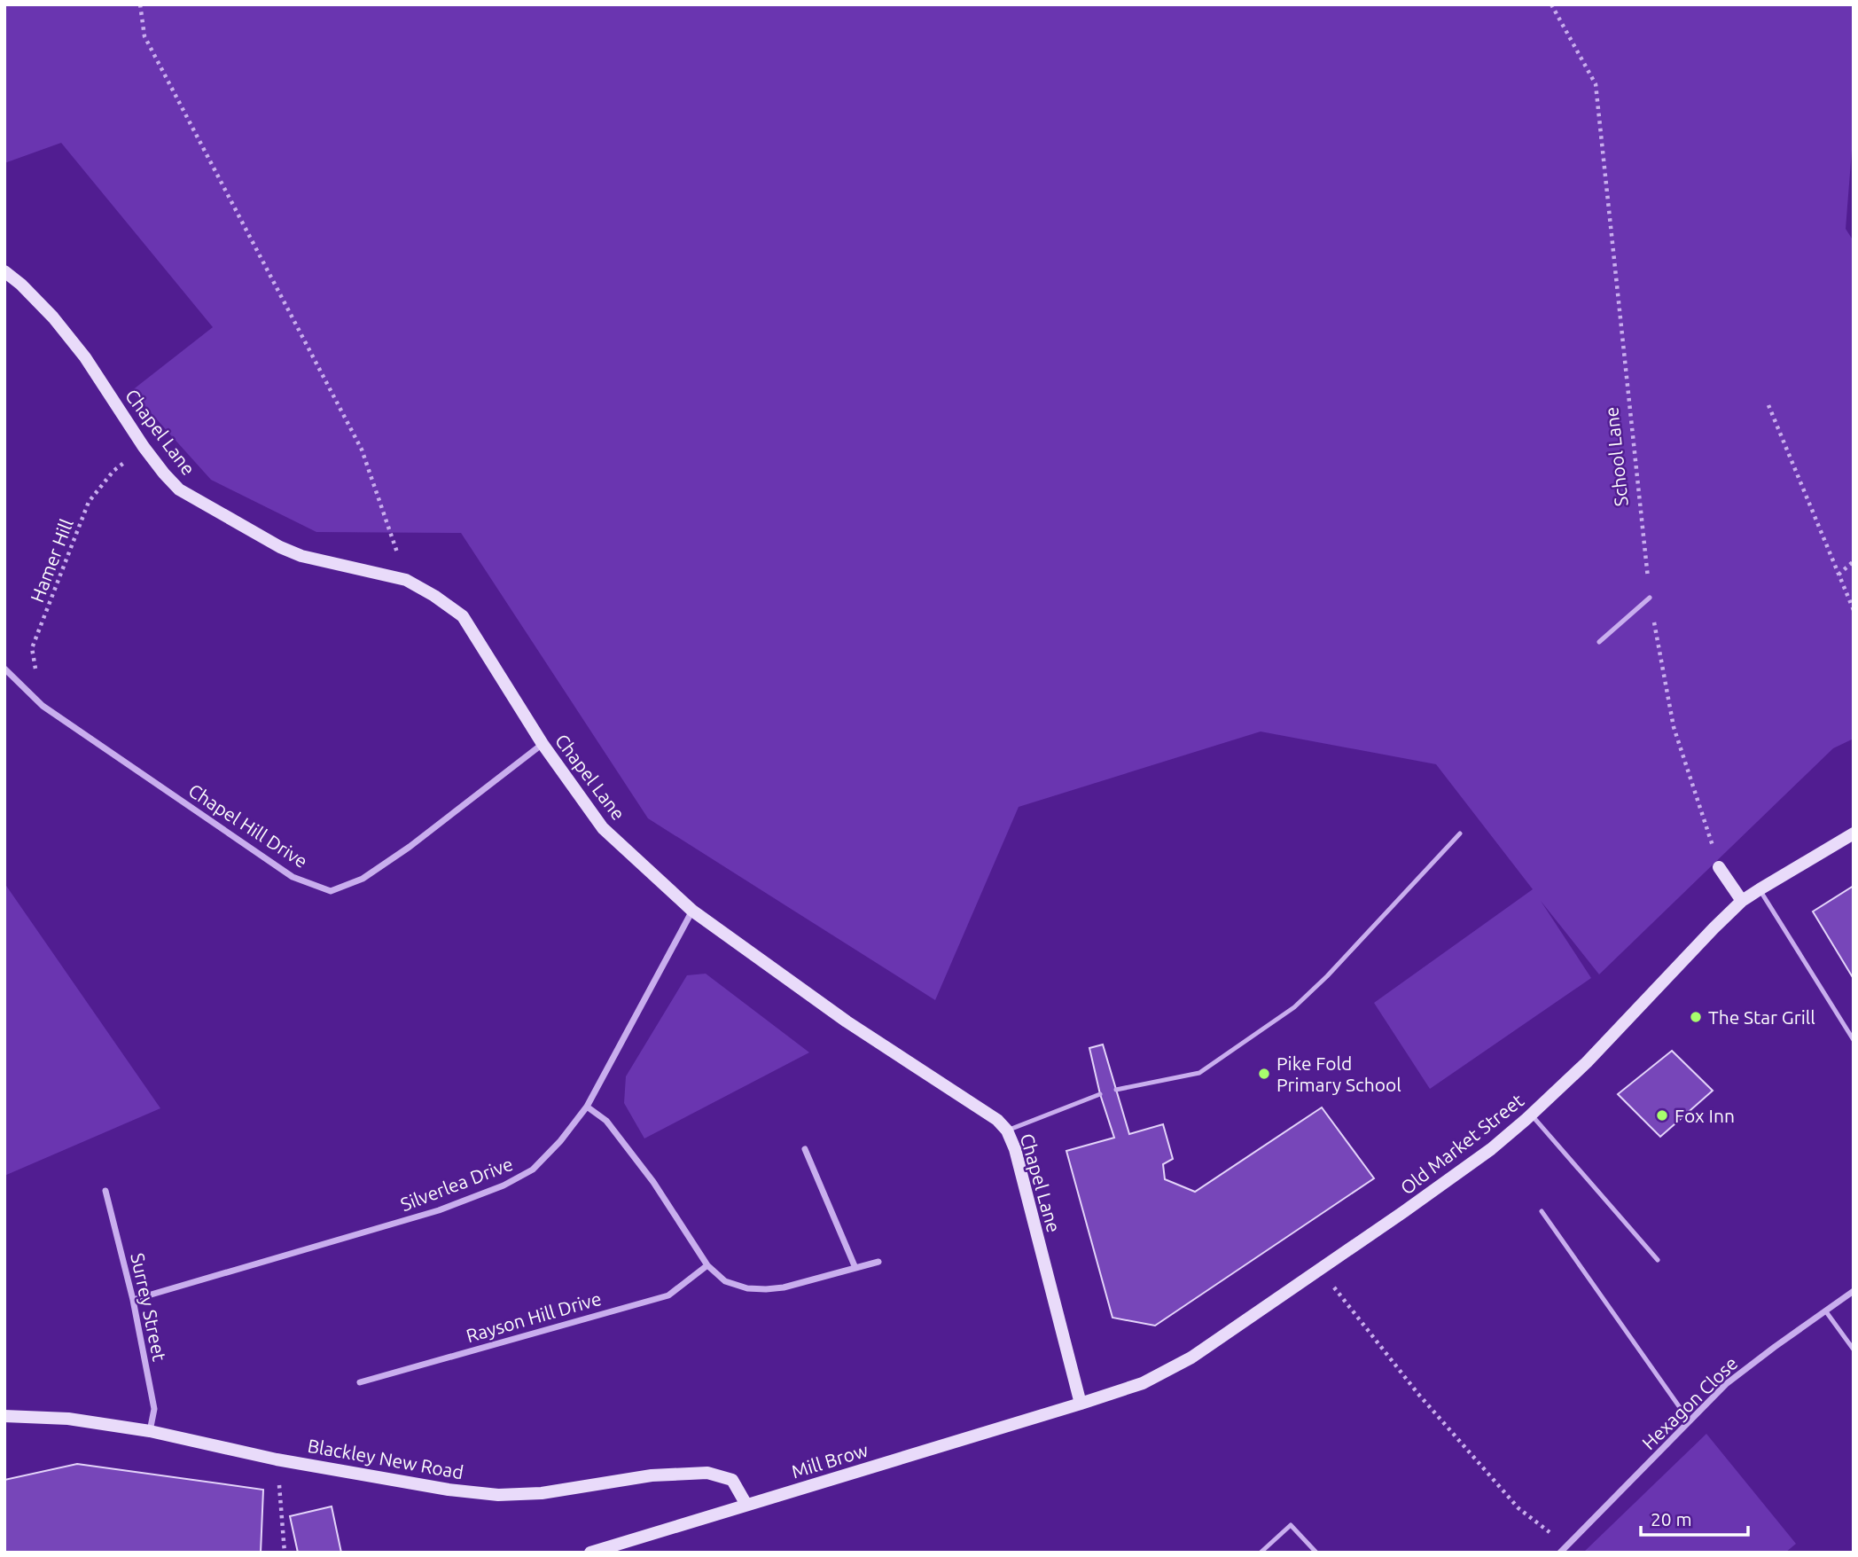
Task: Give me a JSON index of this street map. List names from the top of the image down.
{
  "streets": {
    "street": [
      "Chapel Lane",
      "Chapel Hill Drive",
      "Old Market Street",
      "Silverlea Drive",
      "Surrey Street",
      "Rayson Hill Drive",
      "Hexagon Close",
      "Blackley New Road",
      "Mill Brow"
    ],
    "path": ["School Lane", "Hamer Hill"]
  },
  "crossings": [
    ["Chapel Lane", "Hamer Hill"],
    ["Chapel Lane", "Chapel Hill Drive"],
    ["Chapel Lane", "Old Market Street"],
    ["Chapel Lane", "Silverlea Drive"],
    ["Chapel Lane", "Mill Brow"],
    ["Hamer Hill", "Chapel Hill Drive"],
    ["Old Market Street", "Mill Brow"],
    ["Silverlea Drive", "Surrey Street"],
    ["Surrey Street", "Blackley New Road"],
    ["Blackley New Road", "Mill Brow"]
  ],
  "places": ["The Star Grill", "Pike Fold Primary School", "Fox Inn"],
  "scale_bar": "20 m"
}
